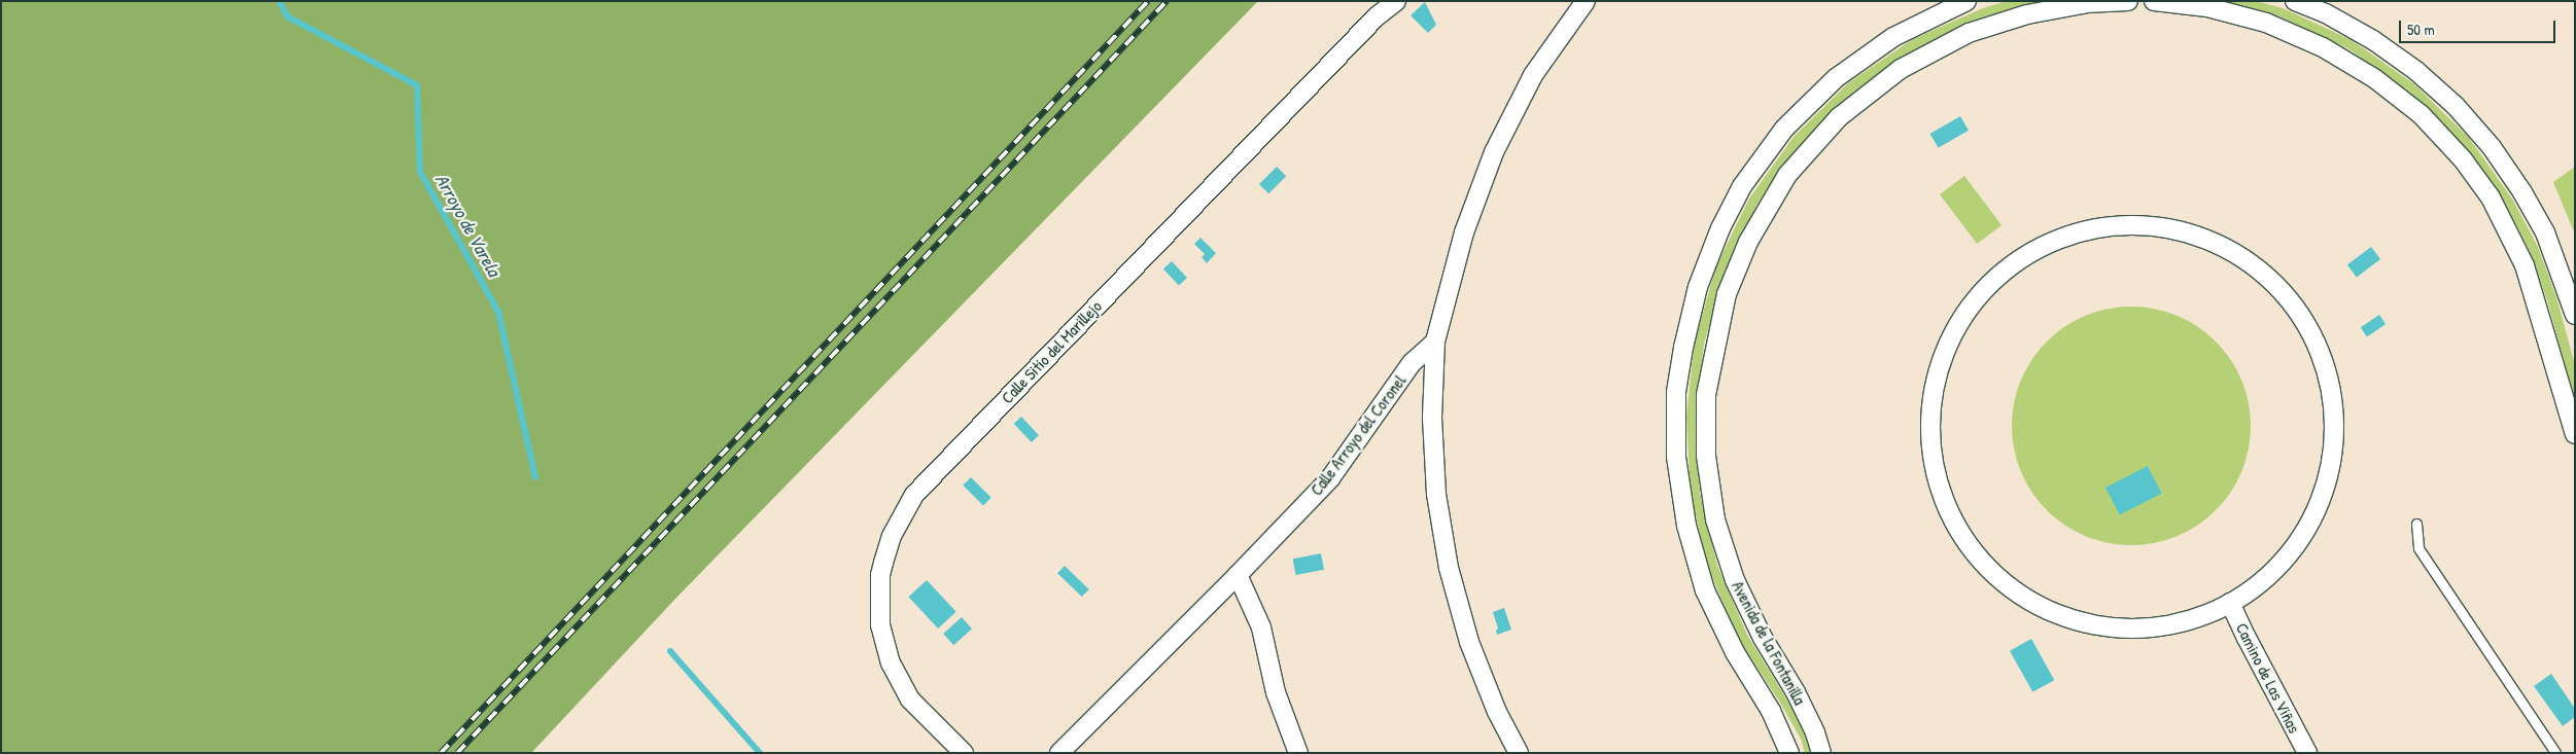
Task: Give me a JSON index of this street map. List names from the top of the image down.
{
  "streets": {
    "street": [
      "Calle Sitio del Marillejo",
      "Calle Arroyo del Coronel",
      "Avenida de la Fontanilla",
      "Camino de Las Viñas"
    ]
  },
  "water": ["Arroyo de Varela"],
  "scale_bar": "50 m"
}
